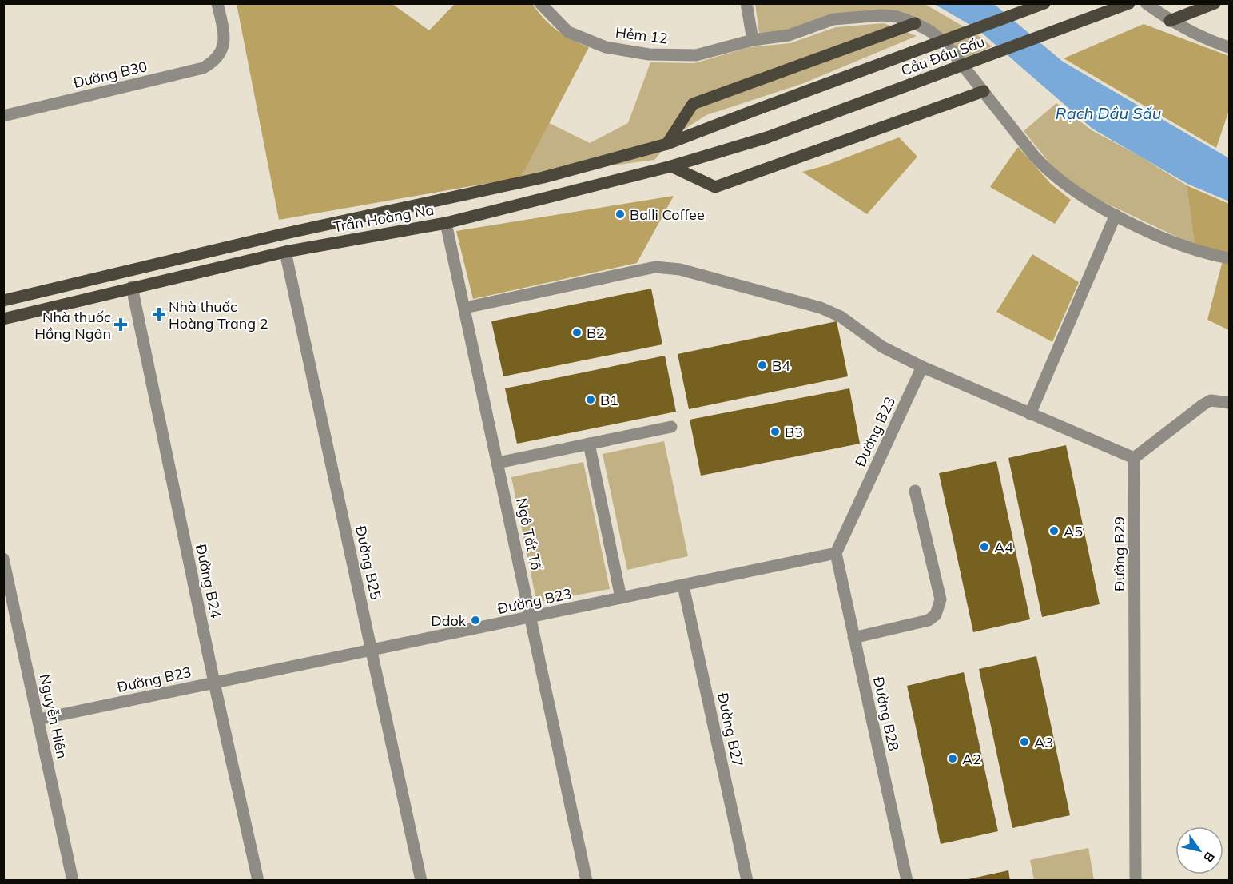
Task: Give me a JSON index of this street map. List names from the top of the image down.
{
  "streets": {
    "main road": ["Cầu Đầu Sấu", "Trần Hoàng Na"],
    "street": [
      "Hẻm 12",
      "Đường B30",
      "Đường B23",
      "Ngô Tất Tố",
      "Đường B29",
      "Đường B25",
      "Đường B24",
      "Đường B28",
      "Nguyễn Hiền",
      "Đường B27"
    ]
  },
  "crossings": [
    ["Cầu Đầu Sấu", "Trần Hoàng Na"],
    ["Trần Hoàng Na", "Ngô Tất Tố"],
    ["Trần Hoàng Na", "Đường B25"],
    ["Trần Hoàng Na", "Đường B24"],
    ["Đường B23", "Ngô Tất Tố"],
    ["Đường B23", "Đường B25"],
    ["Đường B23", "Đường B24"],
    ["Đường B23", "Đường B28"],
    ["Đường B23", "Nguyễn Hiền"],
    ["Đường B23", "Đường B27"]
  ],
  "water": ["Rạch Đầu Sấu"],
  "places": {
    "other": [
      "Balli Coffee",
      "B2",
      "B4",
      "B1",
      "B3",
      "A5",
      "A4",
      "Ddok",
      "A3",
      "A2"
    ],
    "health": ["Nhà thuốc Hoàng Trang 2", "Nhà thuốc Hồng Ngân"]
  },
  "north": "bottom right"
}
